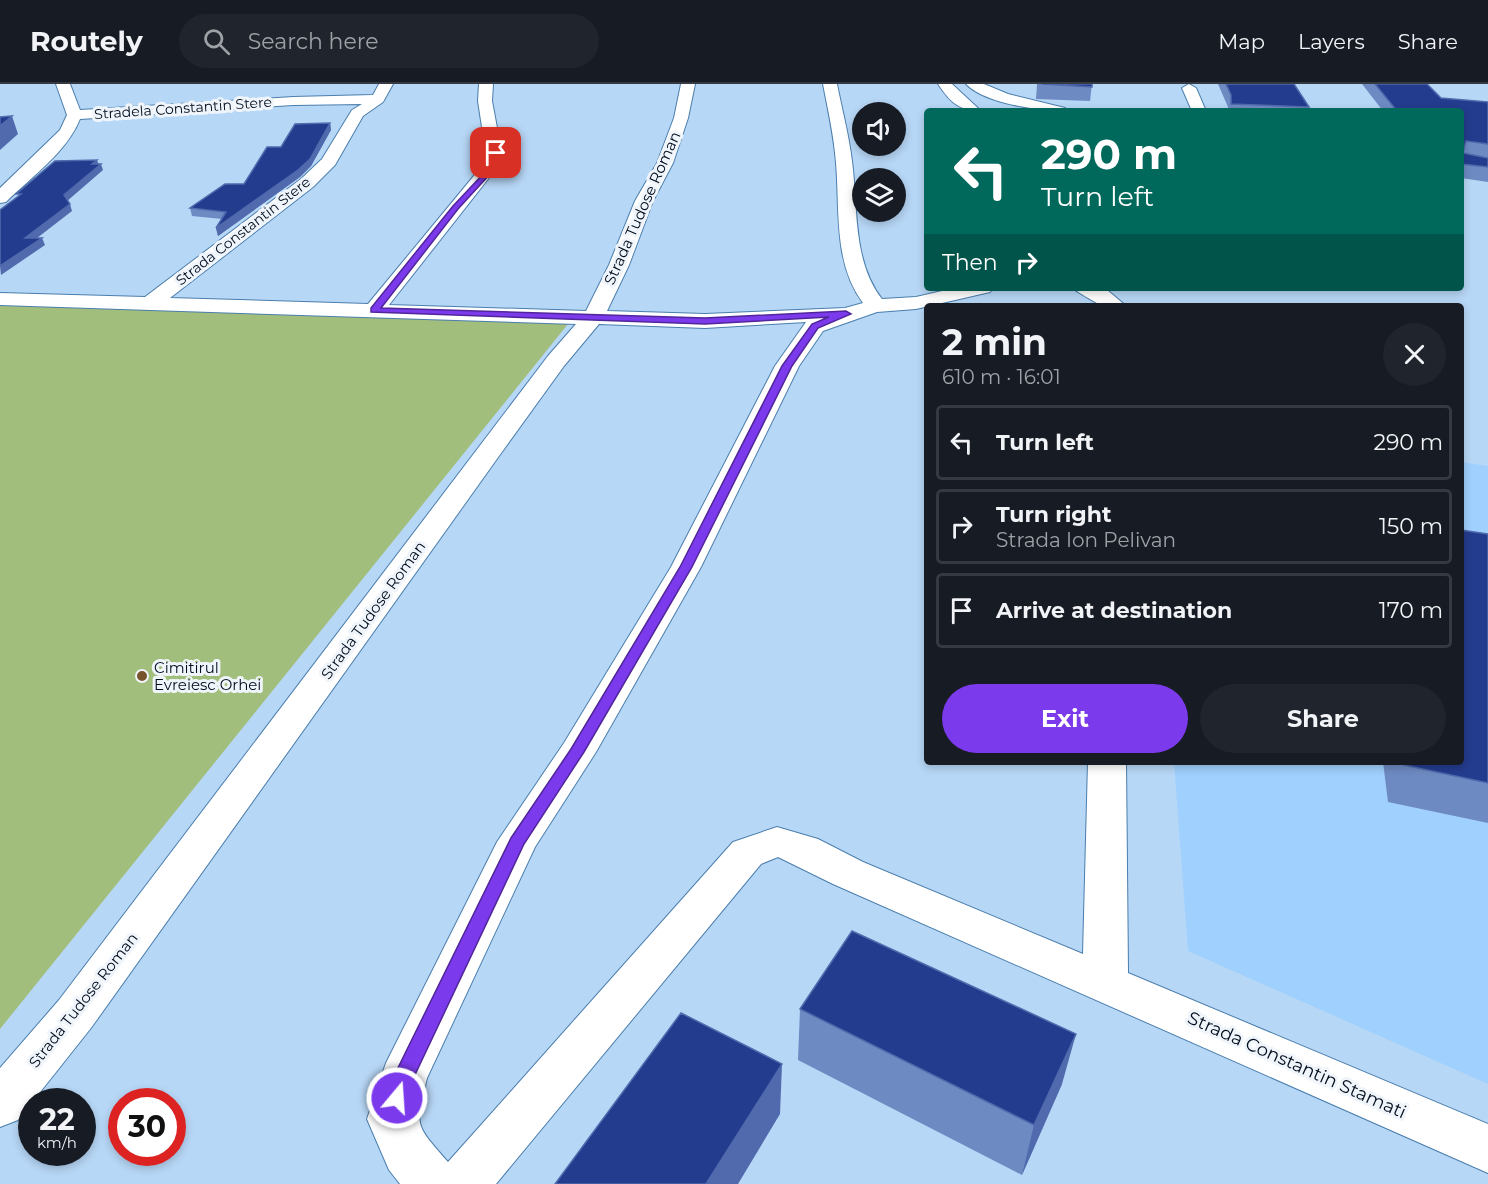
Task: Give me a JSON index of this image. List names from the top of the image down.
{
  "streets": {
    "street": [
      "Stradela Constantin Stere",
      "Strada Tudose Roman",
      "Strada Constantin Stere",
      "Strada Constantin Stamati"
    ]
  },
  "crossings": [
    ["Stradela Constantin Stere", "Strada Constantin Stere"]
  ],
  "places": ["Cimitirul Evreiesc Orhei"],
  "page": {
    "header": "Routely",
    "search": "Search here",
    "nav": ["Map", "Layers", "Share"],
    "turn": ["290 m", "Turn left"],
    "then": "Then",
    "heading": ["2 min", "610 m · 16:01"],
    "list": [
      {
        "name": "Turn left",
        "value": "290 m"
      },
      {
        "name": "Turn right",
        "note": "Strada Ion Pelivan",
        "value": "150 m"
      },
      {
        "name": "Arrive at destination",
        "value": "170 m"
      }
    ],
    "buttons": ["Exit", "Share"],
    "speed": "22 km/h",
    "limit": "30"
  }
}
